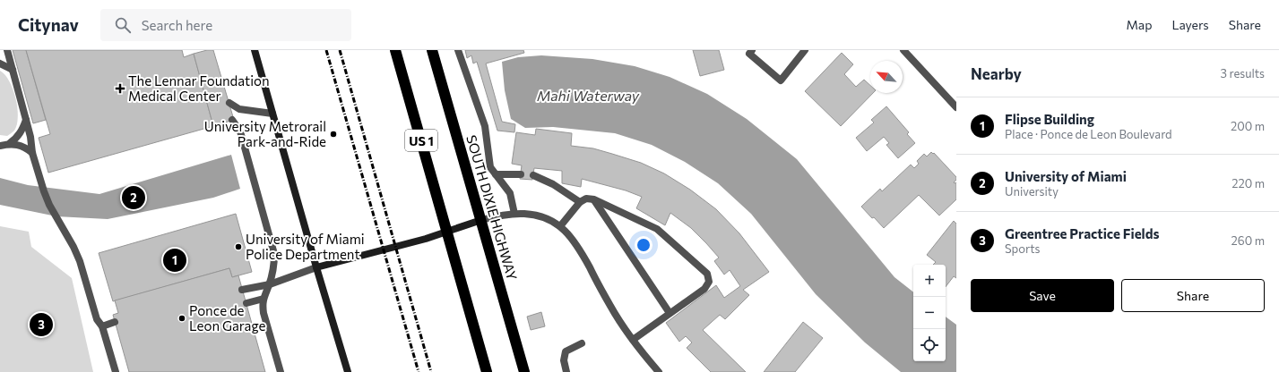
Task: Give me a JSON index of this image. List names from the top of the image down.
{
  "streets": {
    "highway": ["US 1", "SOUTH DIXIE HIGHWAY"]
  },
  "water": ["Mahi Waterway"],
  "places": {
    "health": ["The Lennar Foundation Medical Center"],
    "other": ["University Metrorail Park-and-Ride", "University of Miami Police Department", "Ponce de Leon Garage"]
  },
  "north": "top left",
  "page": {
    "header": "Citynav",
    "search": "Search here",
    "nav": ["Map", "Layers", "Share"],
    "heading": ["Nearby", "3 results"],
    "list": [
      {
        "mark": "1",
        "name": "Flipse Building",
        "note": "Place · Ponce de Leon Boulevard",
        "value": "200 m"
      },
      {
        "mark": "2",
        "name": "University of Miami",
        "note": "University",
        "value": "220 m"
      },
      {
        "mark": "3",
        "name": "Greentree Practice Fields",
        "note": "Sports",
        "value": "260 m"
      }
    ],
    "pins": ["2", "1", "3"],
    "map_buttons": ["+", "−"],
    "buttons": ["Save", "Share"]
  }
}
